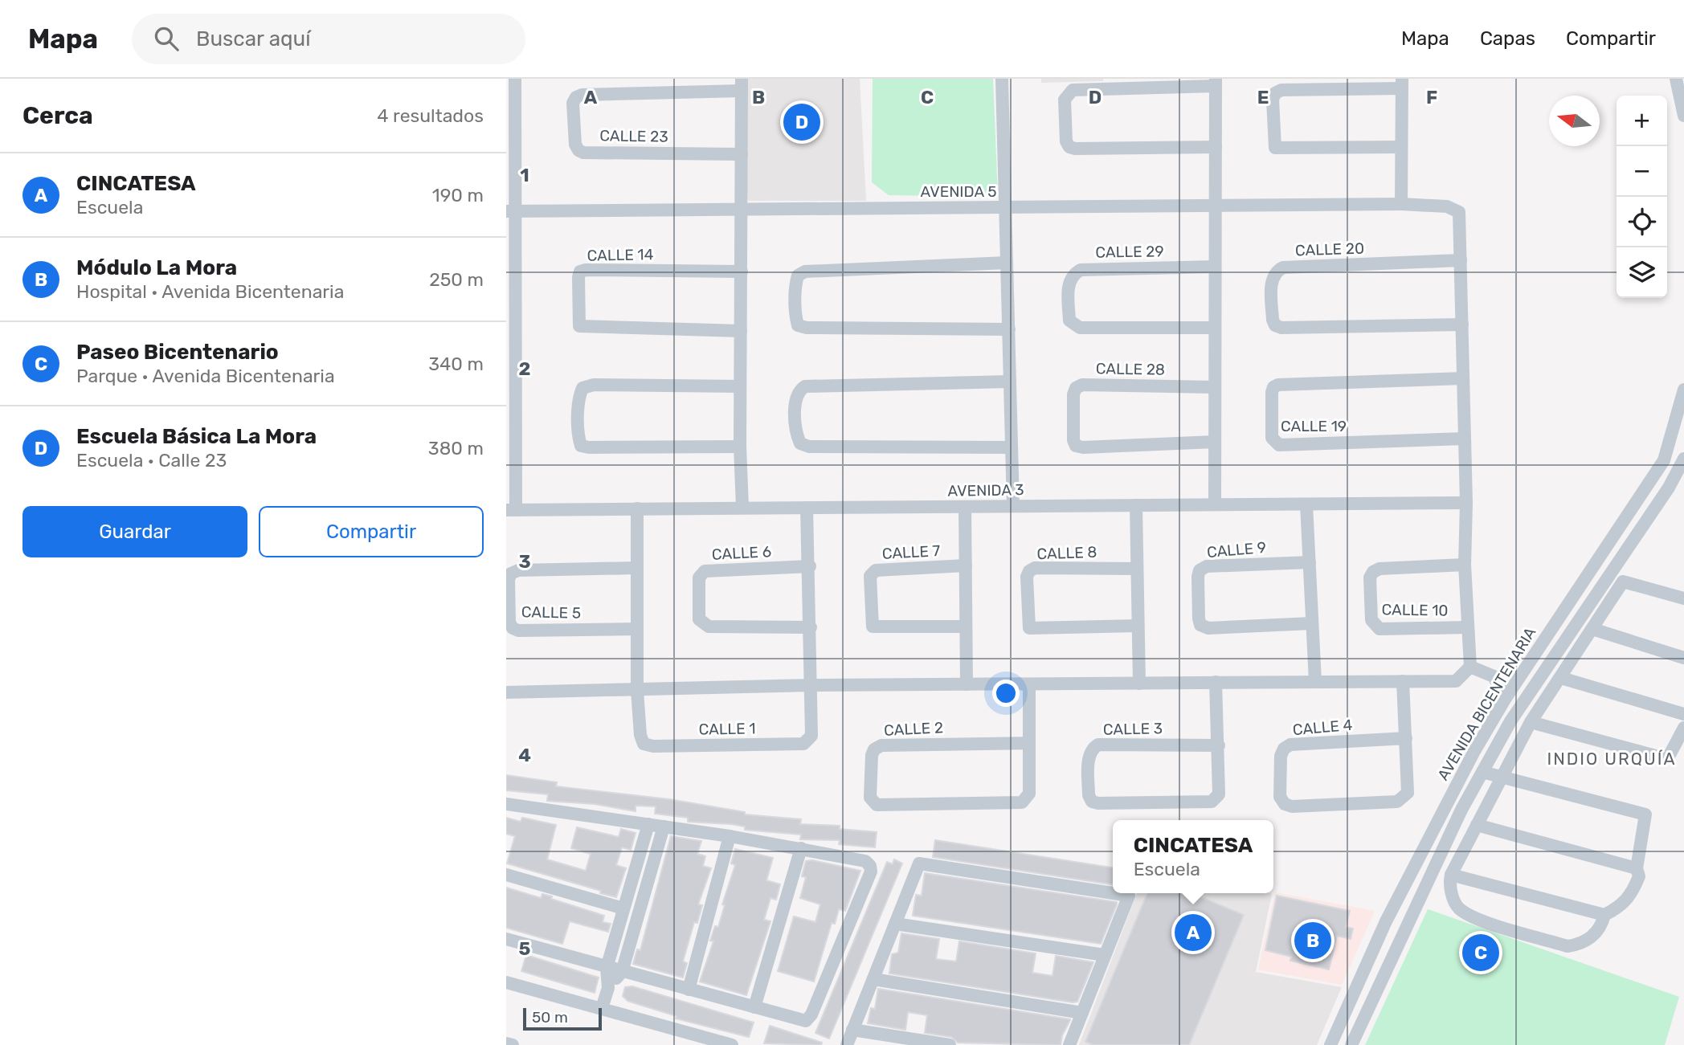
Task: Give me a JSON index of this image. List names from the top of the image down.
{
  "streets": {
    "street": [
      "CALLE 23",
      "AVENIDA 5",
      "CALLE 20",
      "CALLE 29",
      "CALLE 14",
      "CALLE 28",
      "CALLE 19",
      "AVENIDA 3",
      "CALLE 9",
      "CALLE 7",
      "CALLE 6",
      "CALLE 8",
      "CALLE 10",
      "CALLE 5",
      "AVENIDA BICENTENARIA",
      "CALLE 4",
      "CALLE 1",
      "CALLE 2",
      "CALLE 3"
    ]
  },
  "crossings": [
    ["AVENIDA 5", "CALLE 20"]
  ],
  "districts": ["INDIO URQUÍA"],
  "scale_bar": "50 m",
  "north": "left",
  "page": {
    "header": "Mapa",
    "search": "Buscar aquí",
    "nav": ["Mapa", "Capas", "Compartir"],
    "heading": ["Cerca", "4 resultados"],
    "map_buttons": ["+", "−"],
    "pins": [
      "D",
      "A",
      "B",
      "C"
    ],
    "list": [
      {
        "mark": "A",
        "name": "CINCATESA",
        "note": "Escuela",
        "value": "190 m"
      },
      {
        "mark": "B",
        "name": "Módulo La Mora",
        "note": "Hospital · Avenida Bicentenaria",
        "value": "250 m"
      },
      {
        "mark": "C",
        "name": "Paseo Bicentenario",
        "note": "Parque · Avenida Bicentenaria",
        "value": "340 m"
      },
      {
        "mark": "D",
        "name": "Escuela Básica La Mora",
        "note": "Escuela · Calle 23",
        "value": "380 m"
      }
    ],
    "buttons": ["Guardar", "Compartir"],
    "popup": ["CINCATESA", "Escuela"],
    "scale": "50 m"
  },
  "grid": {
    "columns": [
      "A",
      "B",
      "C",
      "D",
      "E",
      "F"
    ],
    "rows": [
      "1",
      "2",
      "3",
      "4",
      "5"
    ]
  }
}
